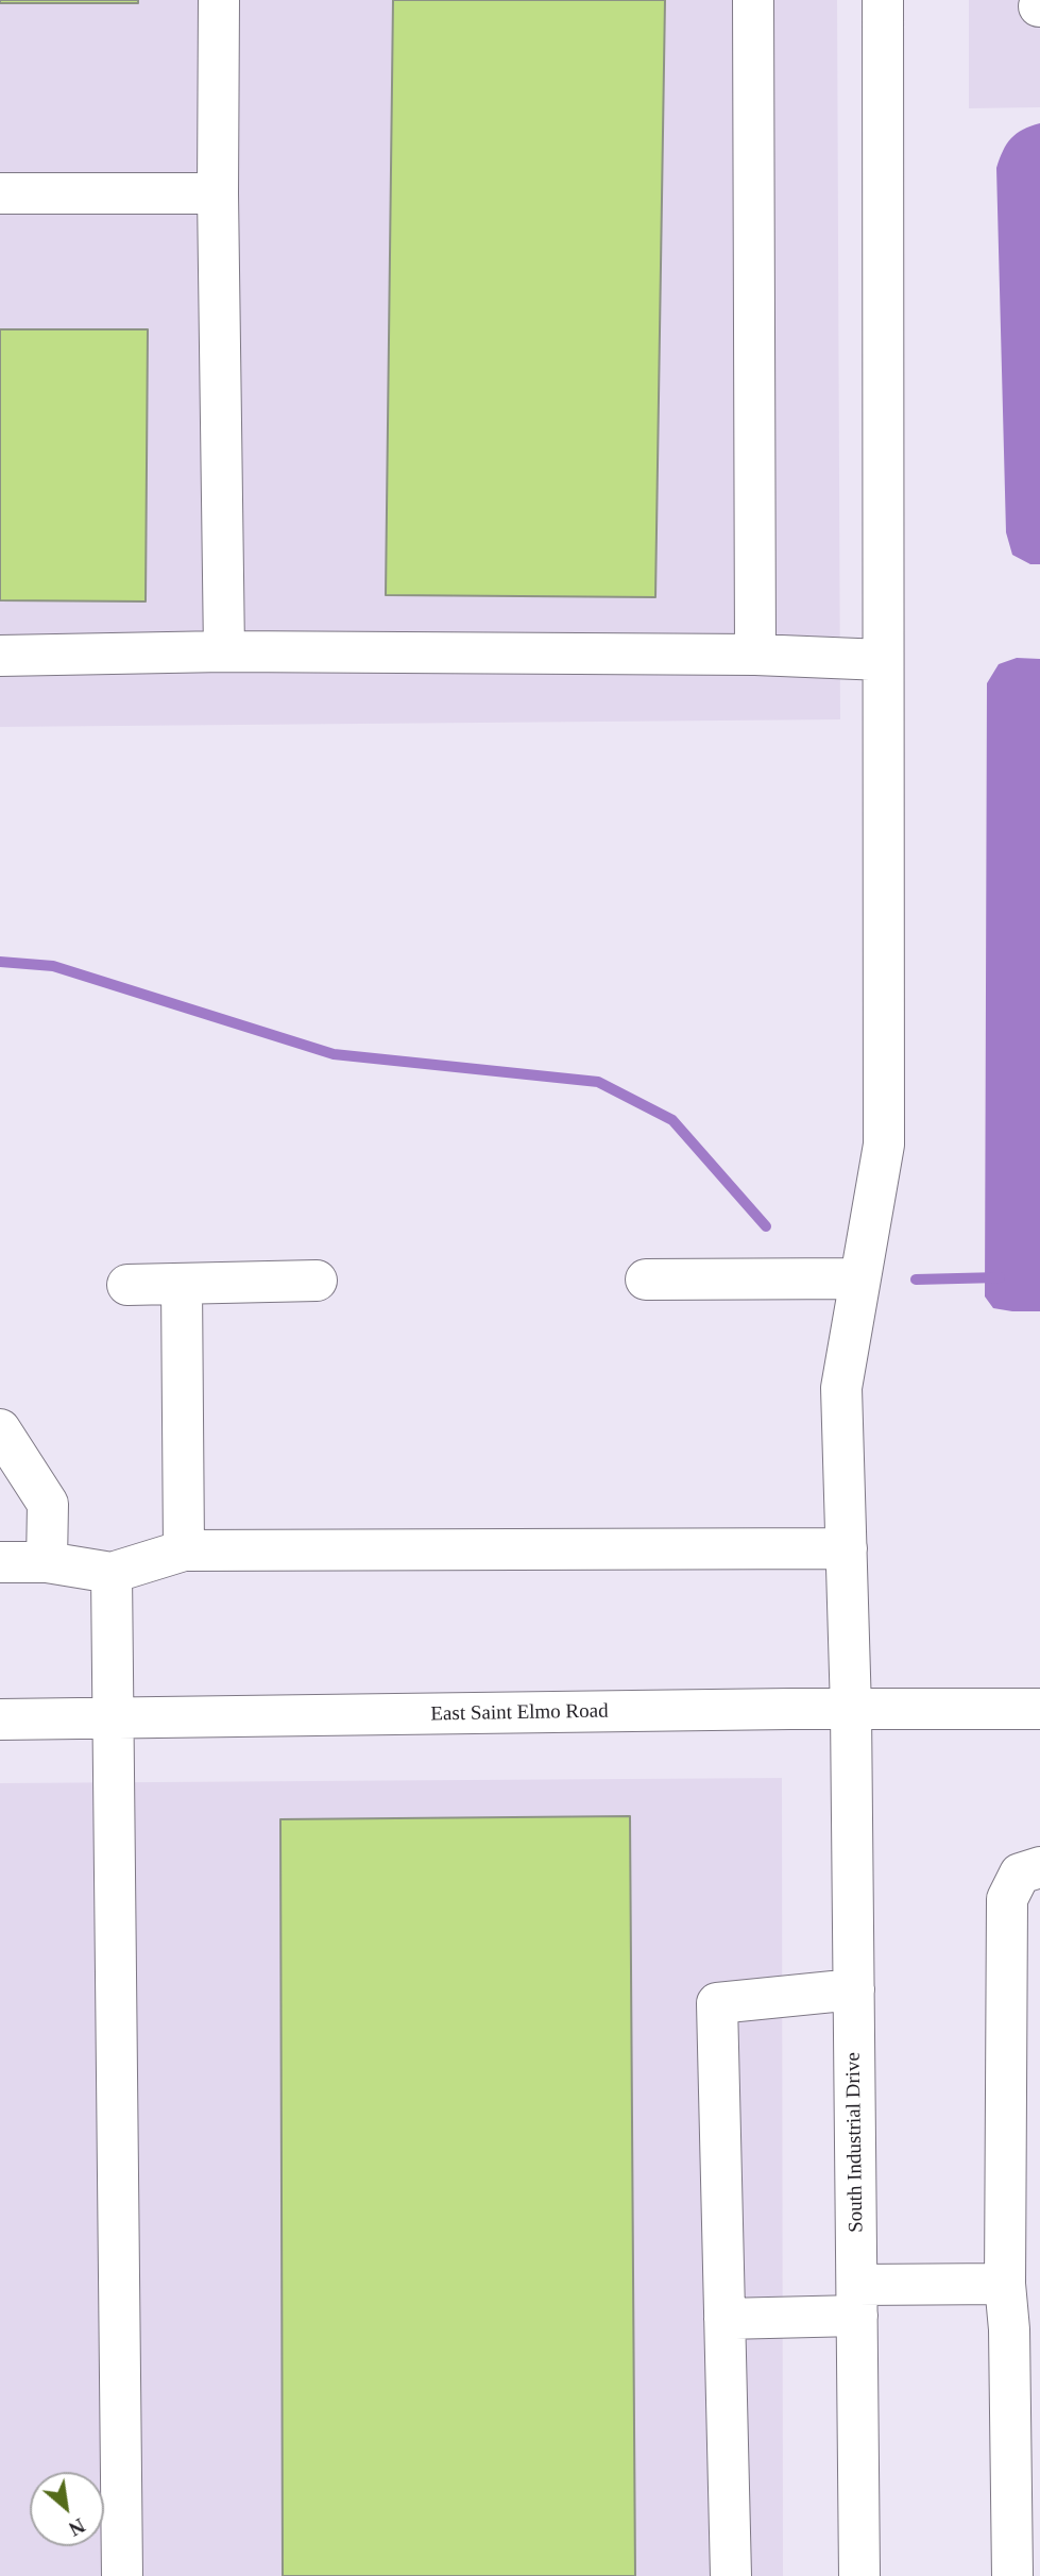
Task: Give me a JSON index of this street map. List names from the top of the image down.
{
  "streets": {
    "street": ["East Saint Elmo Road", "South Industrial Drive"]
  },
  "crossings": [
    ["East Saint Elmo Road", "South Industrial Drive"]
  ],
  "north": "bottom right"
}
